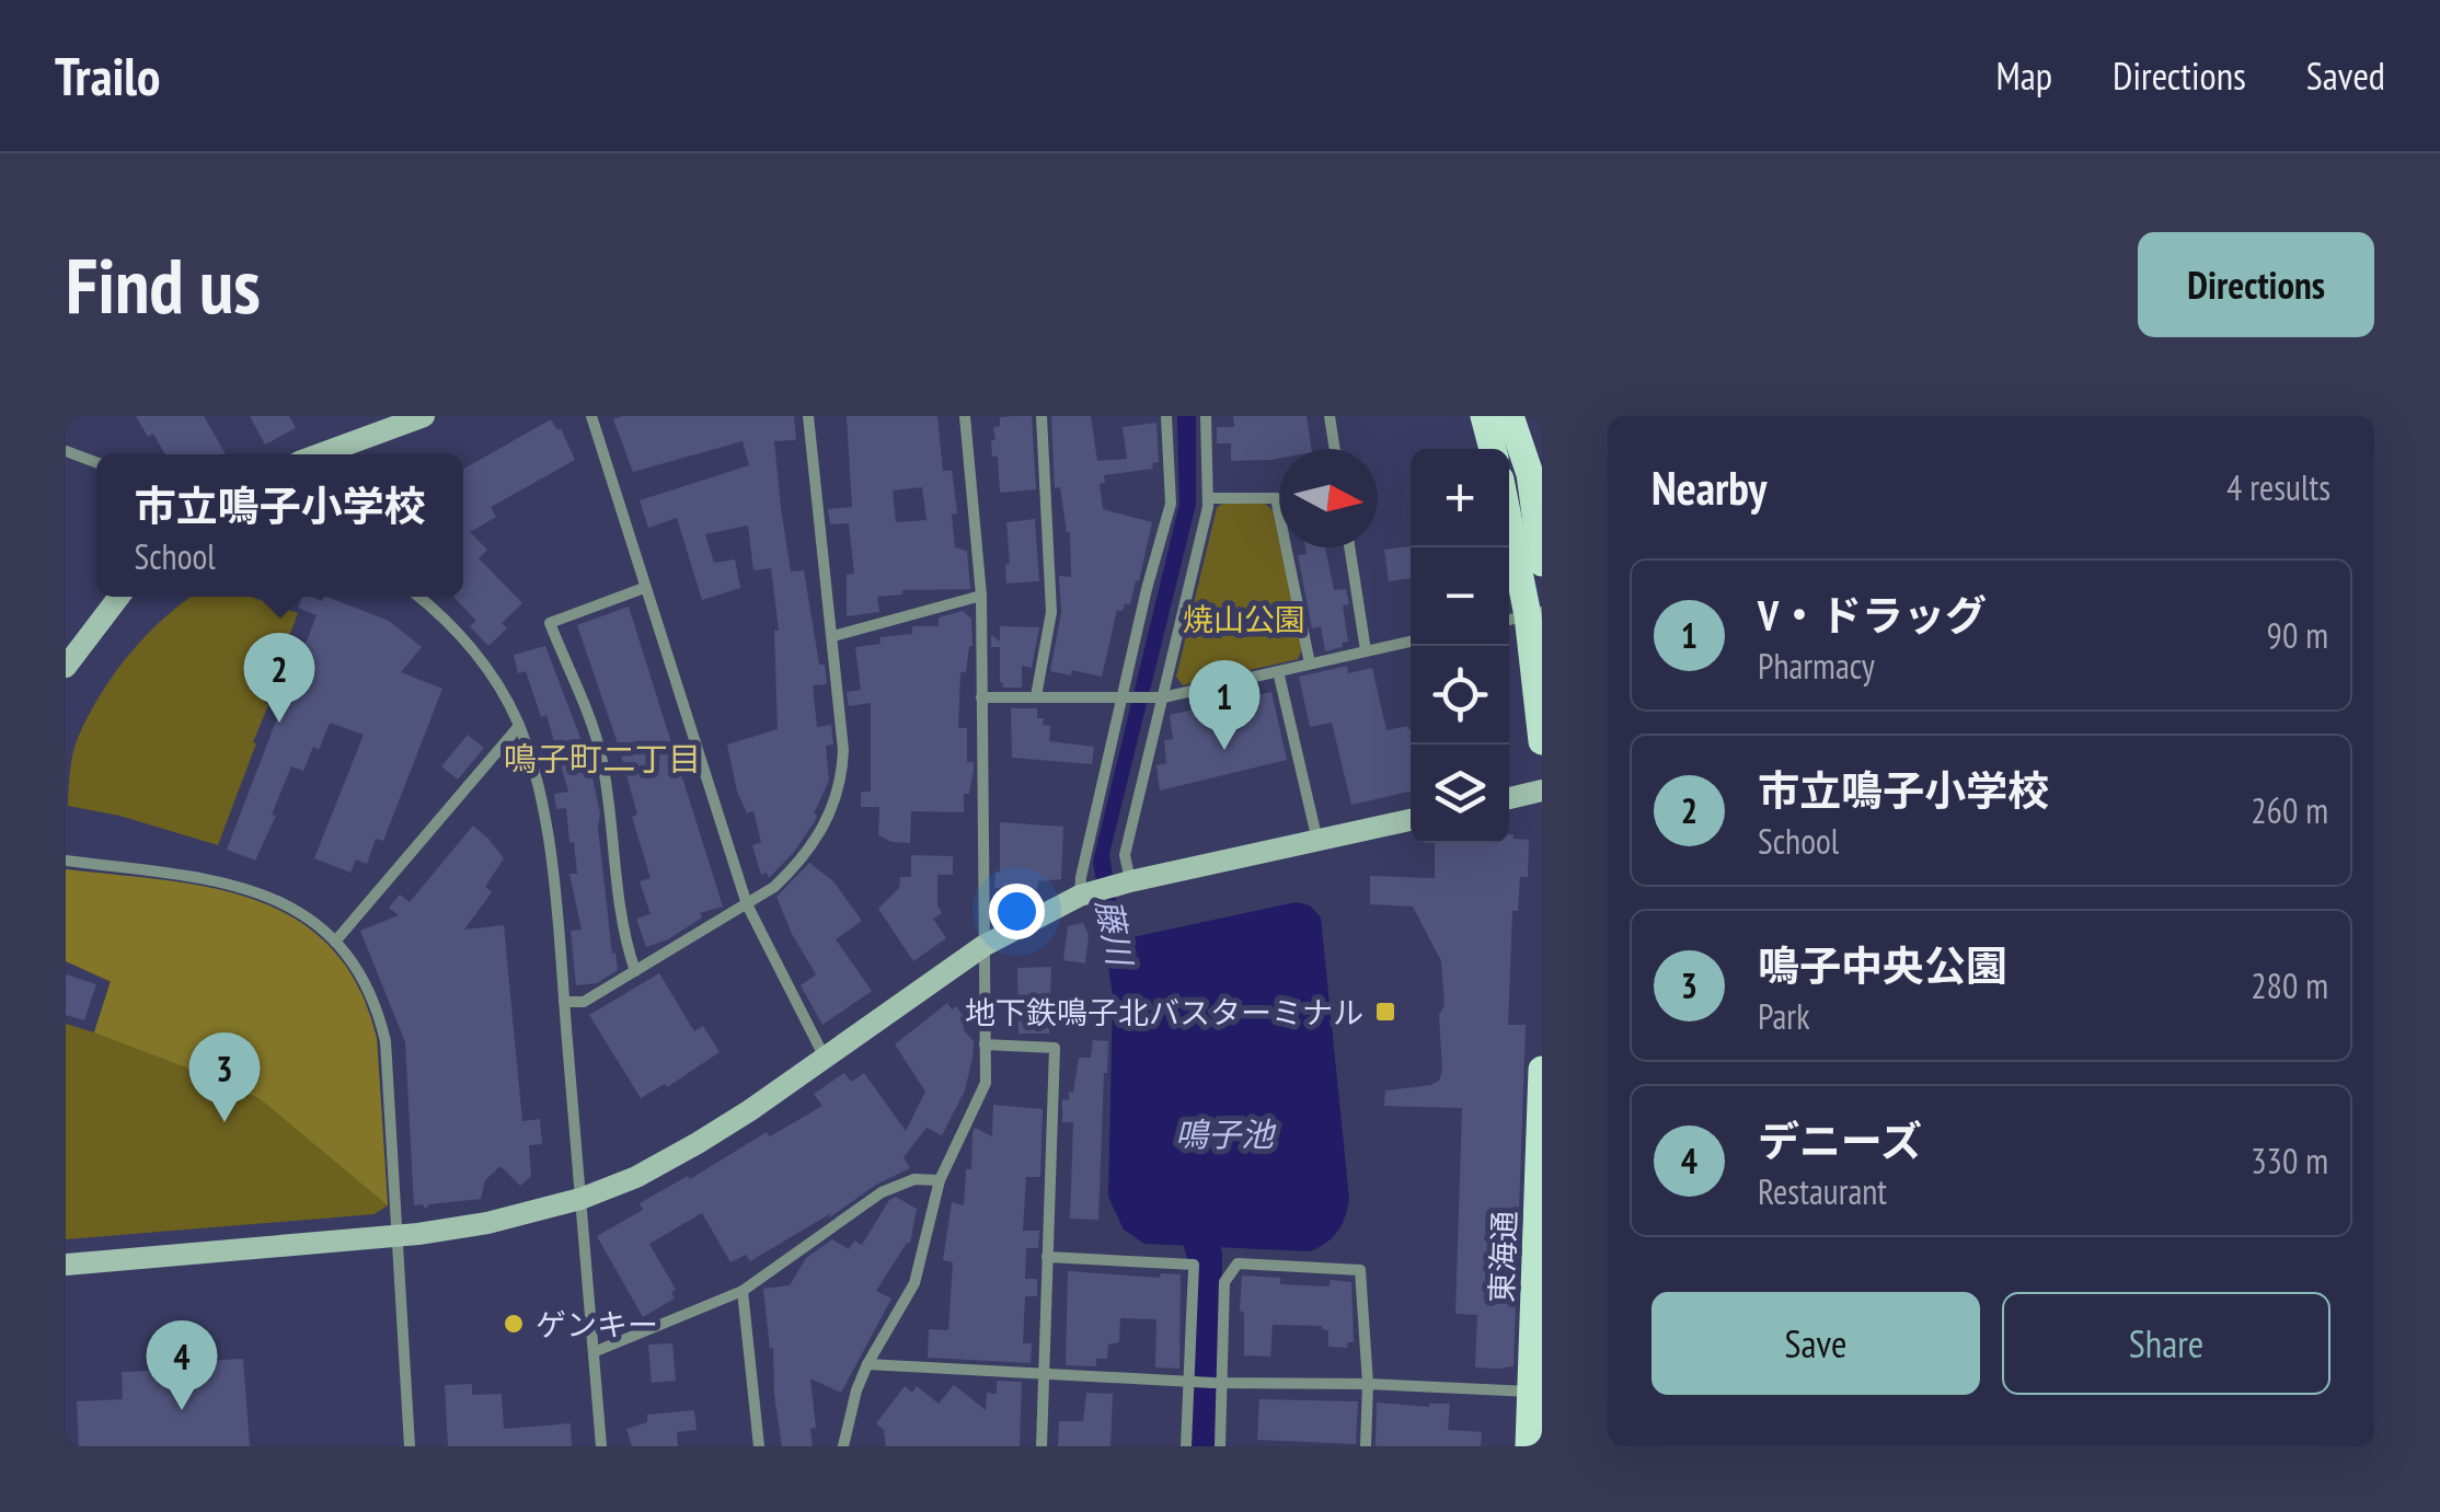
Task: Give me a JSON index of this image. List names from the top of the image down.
{
  "streets": {
    "main road": ["東海通"]
  },
  "districts": ["鳴子町二丁目"],
  "water": ["藤川", "鳴子池"],
  "parks": ["焼山公園"],
  "places": {
    "transit": ["地下鉄鳴子北バスターミナル"],
    "other": ["ゲンキー"]
  },
  "north": "right",
  "page": {
    "header": "Trailo",
    "nav": ["Map", "Directions", "Saved"],
    "buttons": [
      "Directions",
      ["Save", "Share"]
    ],
    "title": "Find us",
    "heading": ["Nearby", "4 results"],
    "map_buttons": ["+", "−"],
    "popup": ["市立鳴子小学校", "School"],
    "list": [
      {
        "mark": "1",
        "name": "V・ドラッグ",
        "note": "Pharmacy",
        "value": "90 m"
      },
      {
        "mark": "2",
        "name": "市立鳴子小学校",
        "note": "School",
        "value": "260 m"
      },
      {
        "mark": "3",
        "name": "鳴子中央公園",
        "note": "Park",
        "value": "280 m"
      },
      {
        "mark": "4",
        "name": "デニーズ",
        "note": "Restaurant",
        "value": "330 m"
      }
    ],
    "pins": [
      "2",
      "1",
      "3",
      "4"
    ]
  }
}
